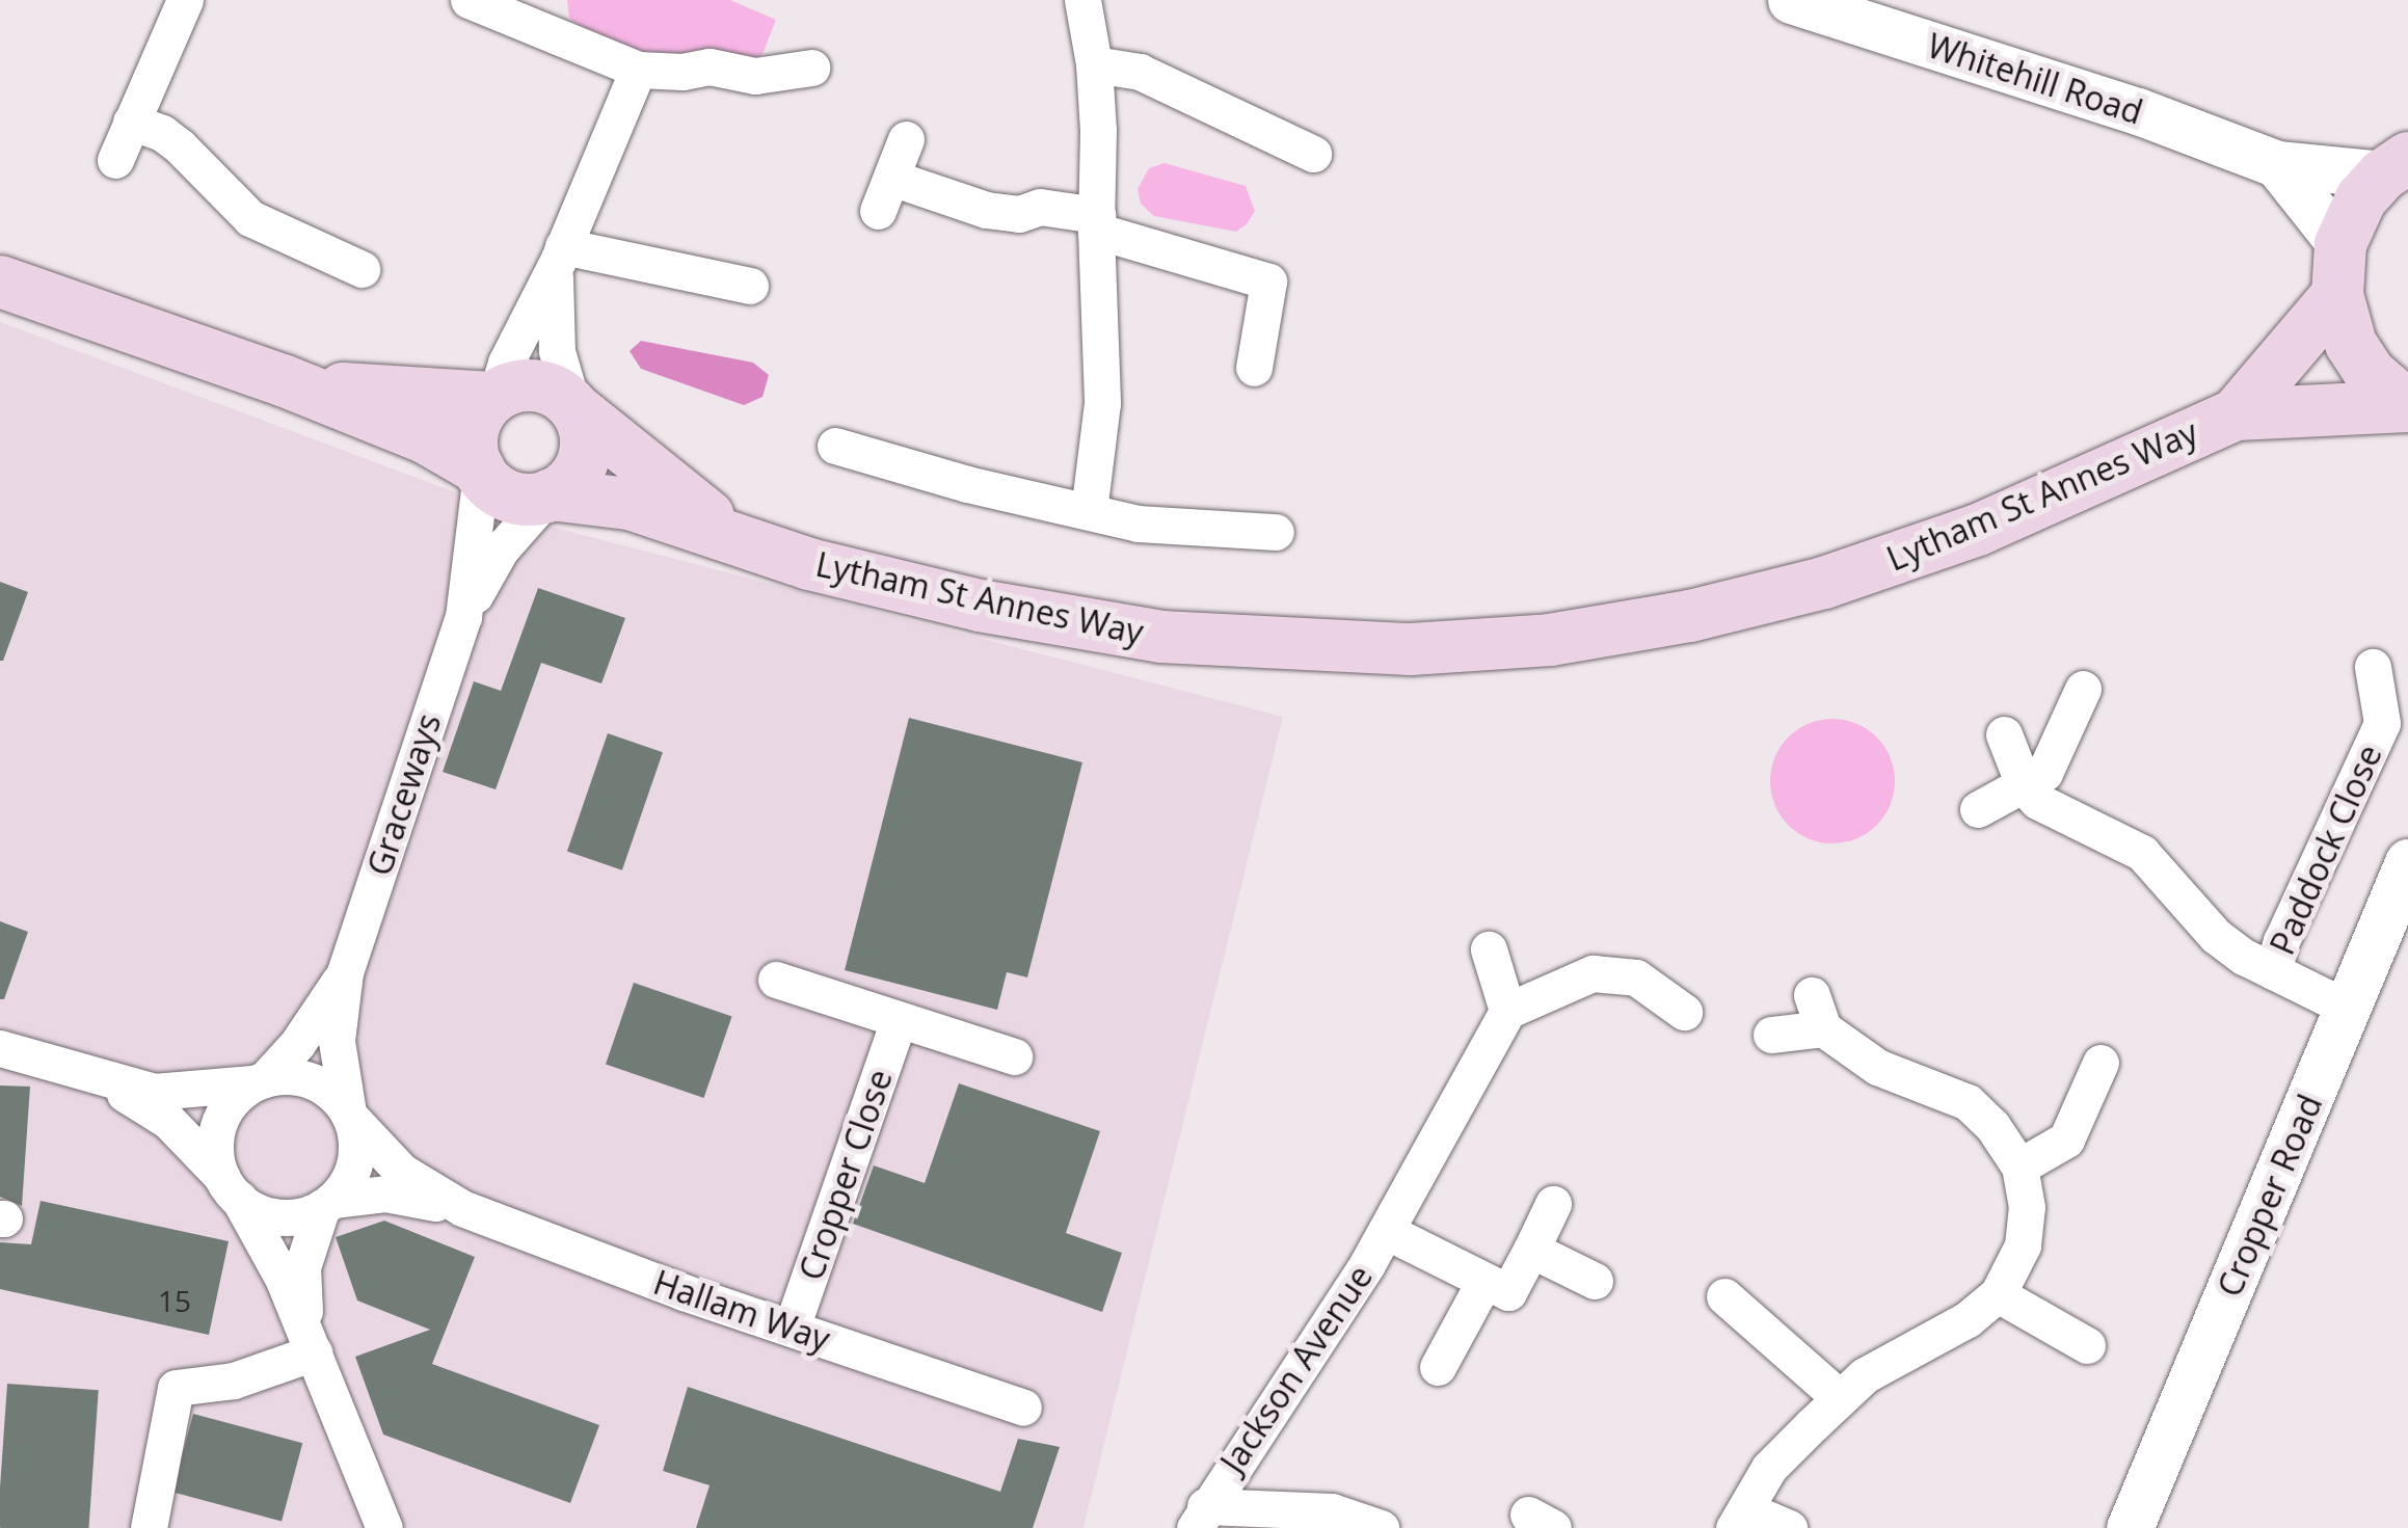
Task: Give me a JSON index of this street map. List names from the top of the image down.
{
  "streets": {
    "main road": ["Lytham St Annes Way"],
    "street": [
      "Whitehill Road",
      "Graceways",
      "Paddock Close",
      "Cropper Close",
      "Cropper Road",
      "Hallam Way",
      "Jackson Avenue"
    ]
  },
  "crossings": [
    ["Whitehill Road", "Lytham St Annes Way"],
    ["Lytham St Annes Way", "Graceways"],
    ["Graceways", "Hallam Way"],
    ["Paddock Close", "Cropper Road"],
    ["Cropper Close", "Hallam Way"]
  ],
  "house_numbers": ["15"]
}
